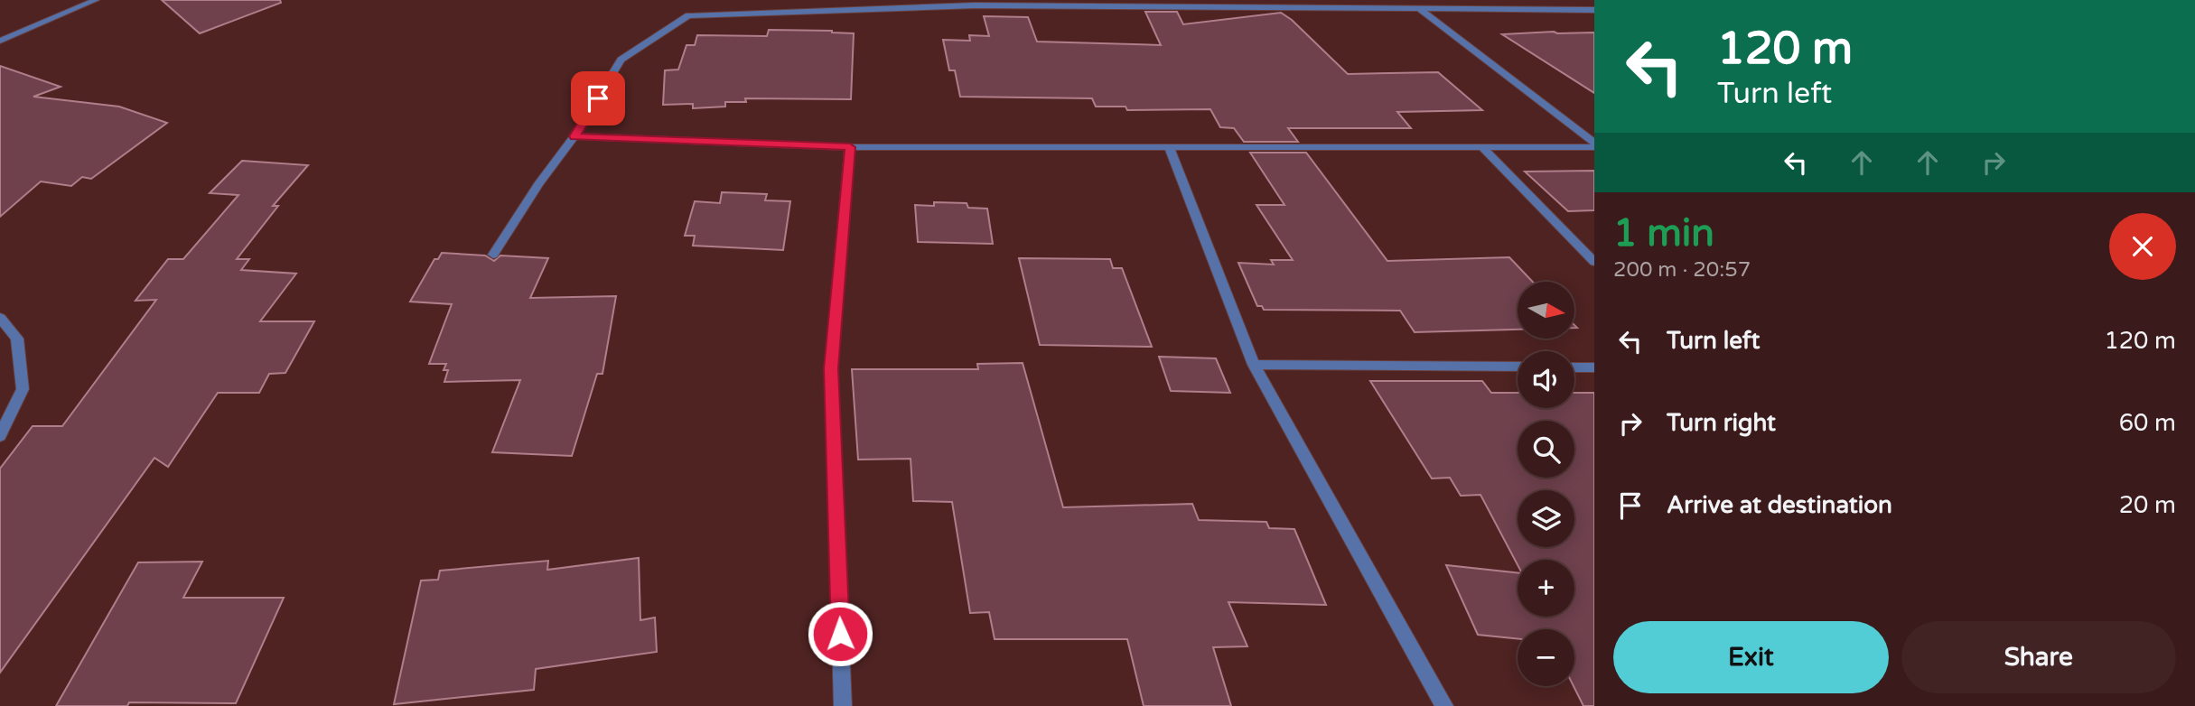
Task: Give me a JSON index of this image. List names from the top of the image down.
{
  "north": "right",
  "page": {
    "turn": ["120 m", "Turn left"],
    "heading": ["1 min", "200 m · 20:57"],
    "map_buttons": ["+", "−"],
    "list": [
      {
        "name": "Turn left",
        "value": "120 m"
      },
      {
        "name": "Turn right",
        "value": "60 m"
      },
      {
        "name": "Arrive at destination",
        "value": "20 m"
      }
    ],
    "buttons": ["Exit", "Share"]
  }
}
